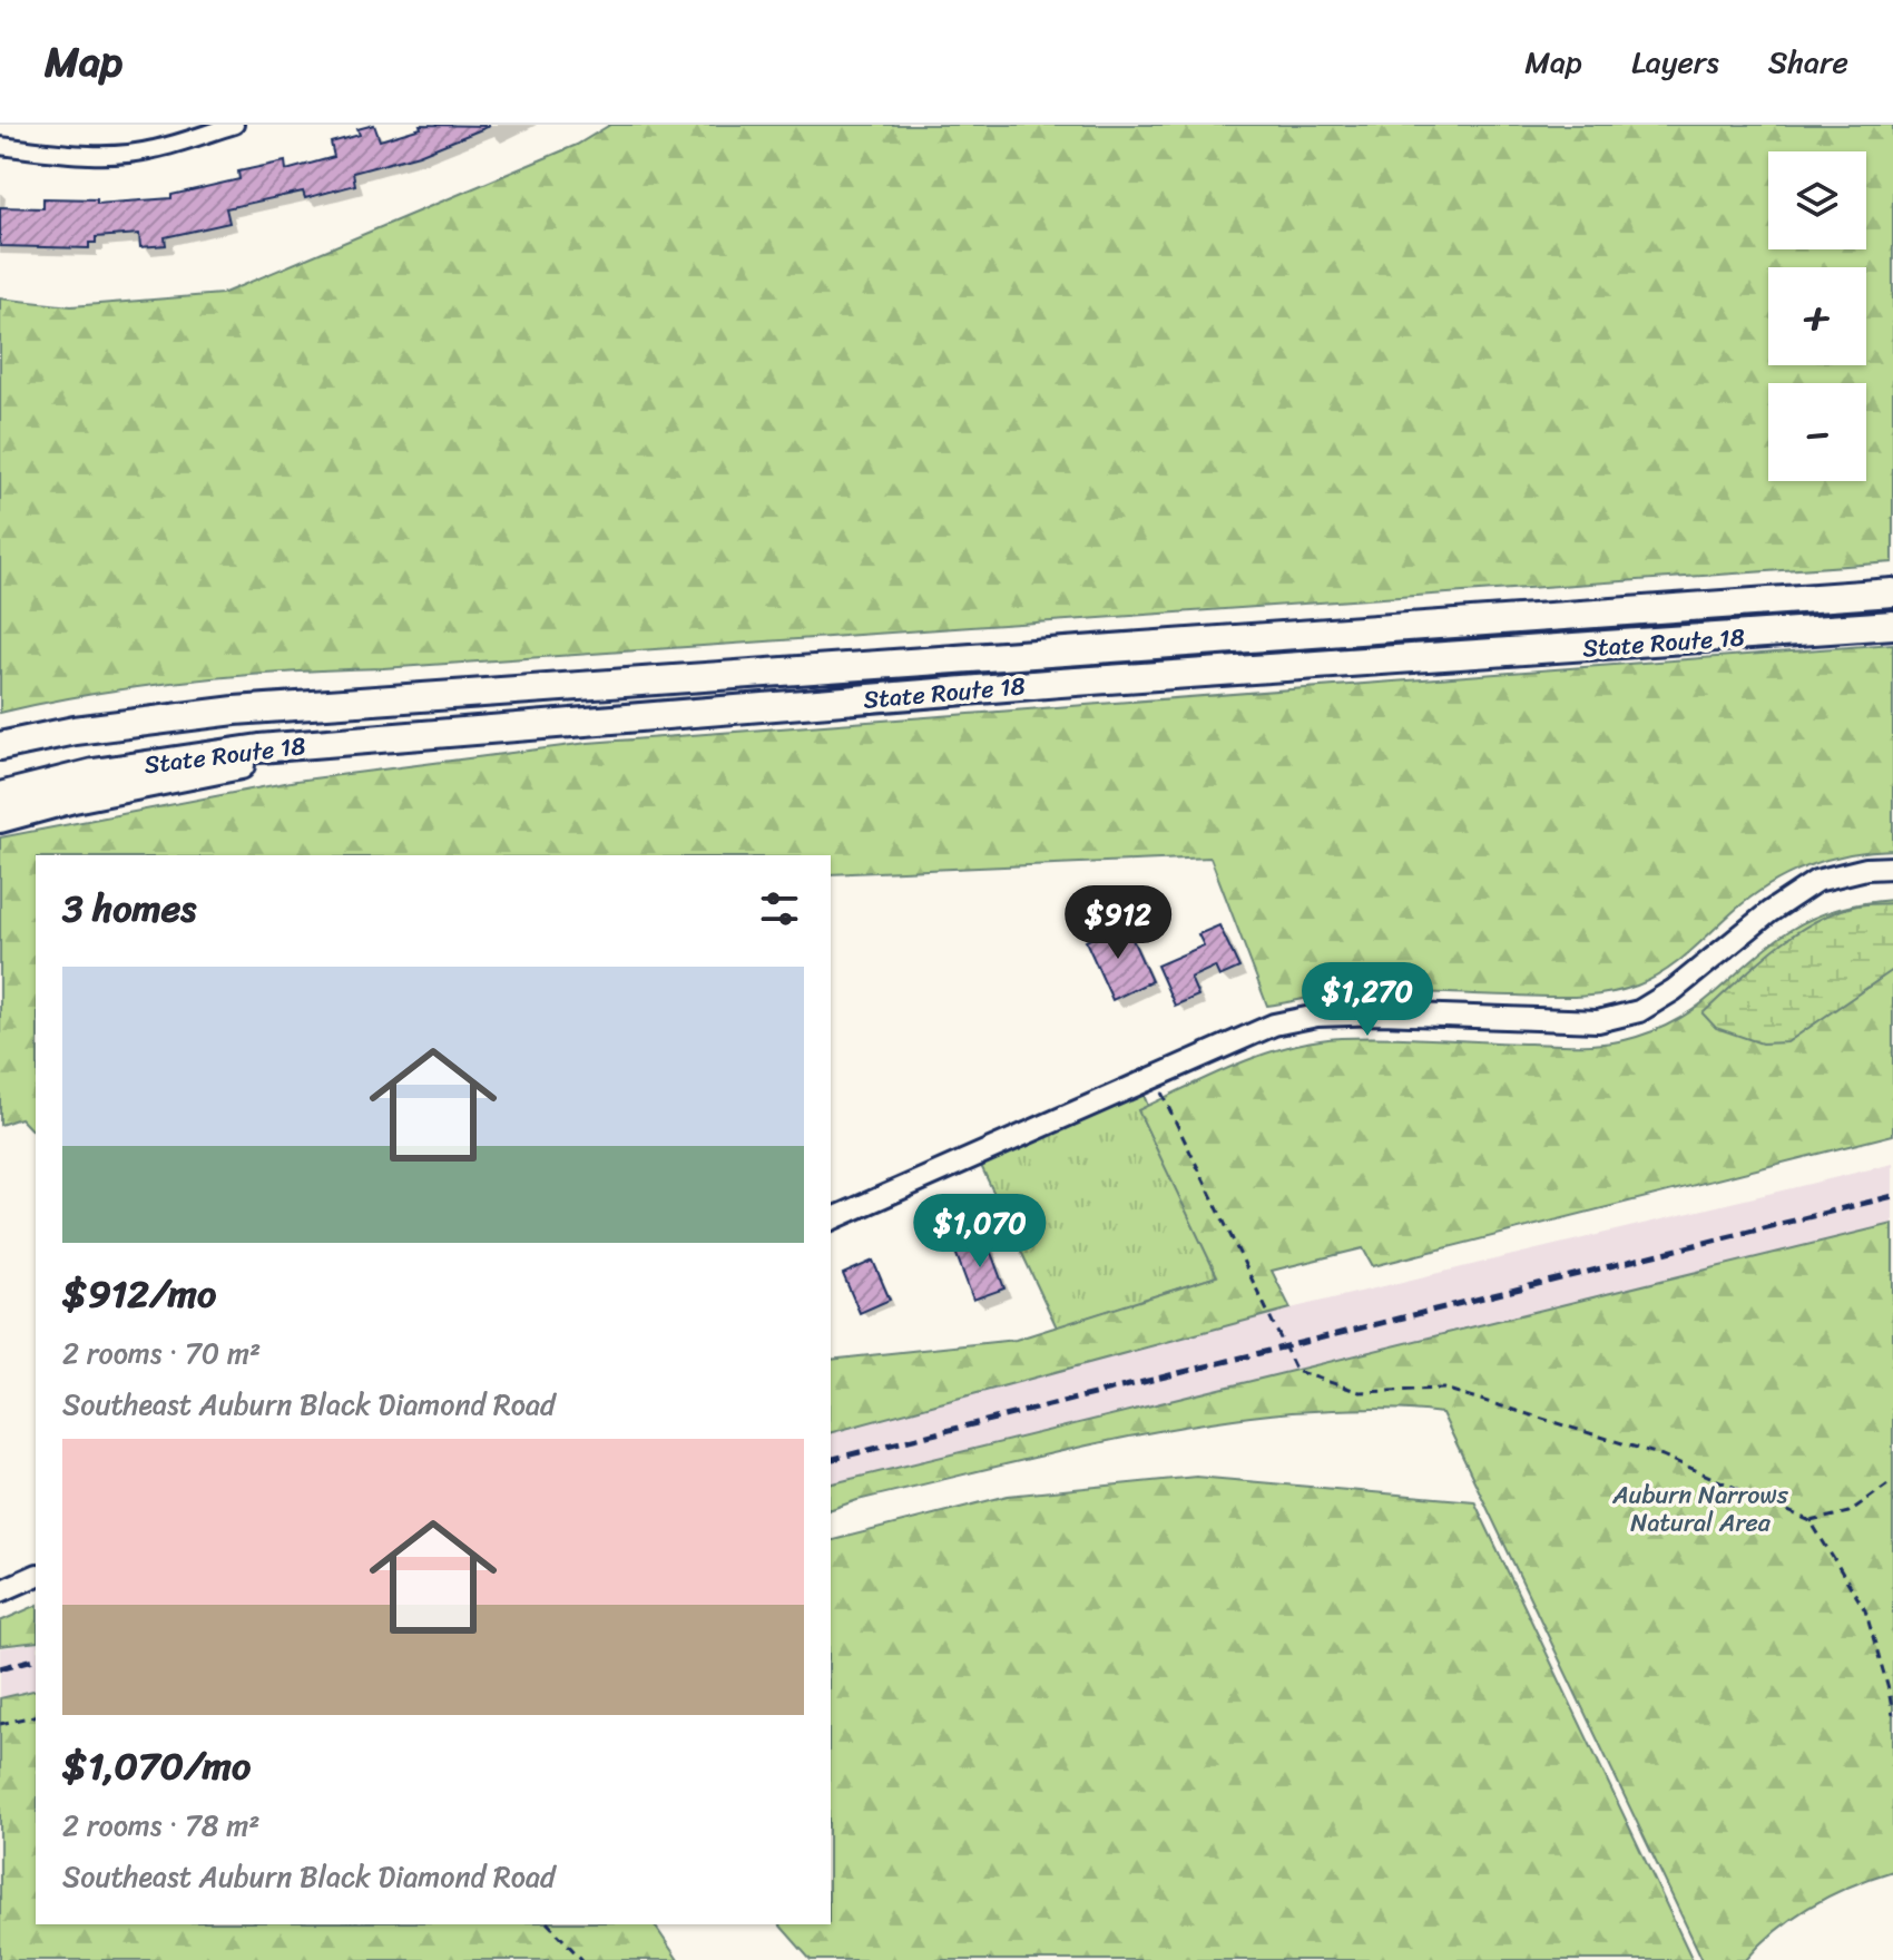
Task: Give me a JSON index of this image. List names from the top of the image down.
{
  "streets": {
    "highway": ["State Route 18"]
  },
  "parks": ["Auburn Narrows Natural Area"],
  "page": {
    "header": "Map",
    "nav": ["Map", "Layers", "Share"],
    "map_buttons": ["+", "−"],
    "heading": "3 homes",
    "price": ["$912", "$1,270", "$1,070"],
    "list": [
      {
        "name": "$912/mo",
        "note": "2 rooms · 70 m² · Southeast Auburn Black Diamond Road"
      },
      {
        "name": "$1,070/mo",
        "note": "2 rooms · 78 m² · Southeast Auburn Black Diamond Road"
      }
    ]
  }
}
